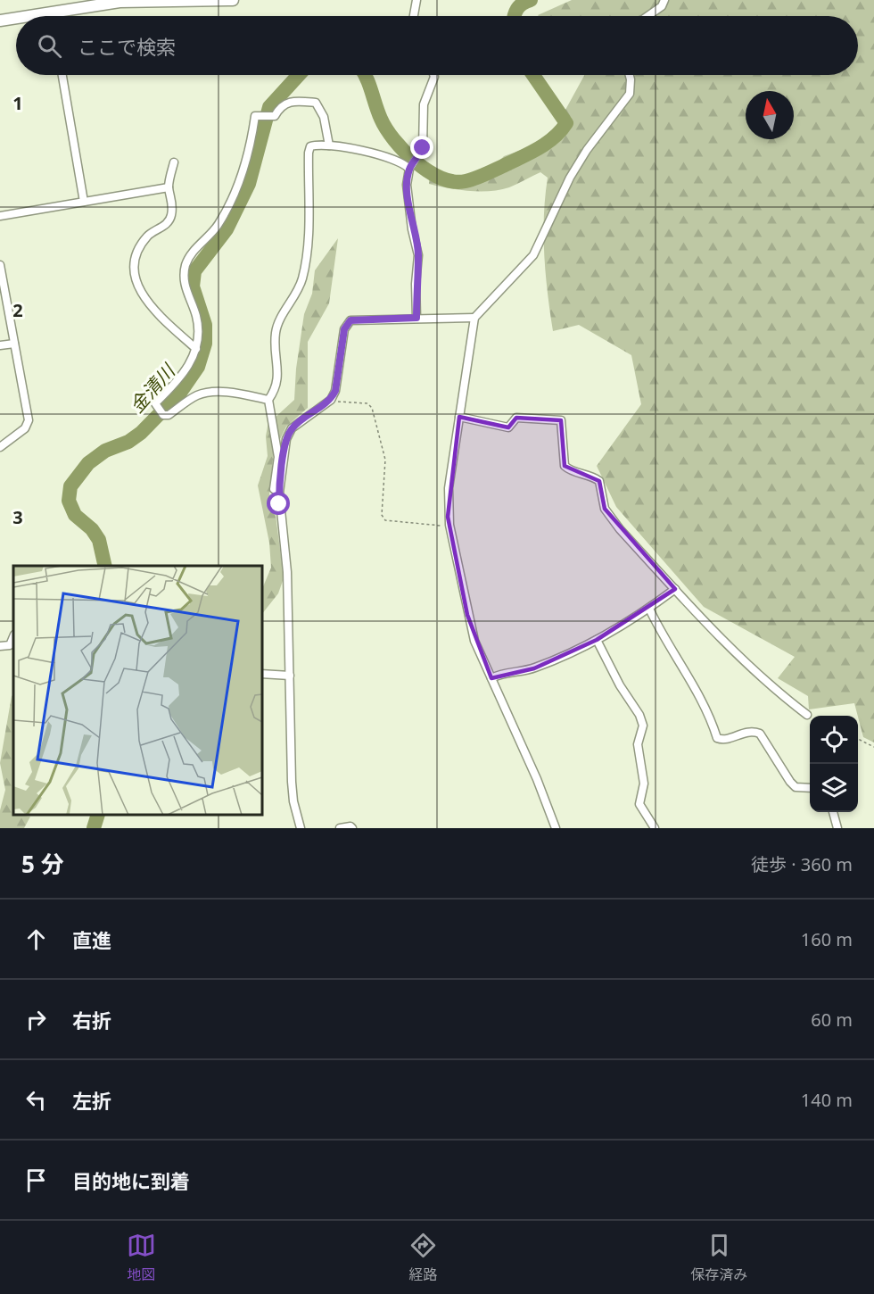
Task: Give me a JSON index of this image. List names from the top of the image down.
{
  "water": ["金清川"],
  "north": "top",
  "page": {
    "search": "ここで検索",
    "heading": ["5 分", "徒歩 · 360 m"],
    "list": [
      ["直進", "160 m"],
      ["右折", "60 m"],
      ["左折", "140 m"],
      "目的地に到着"
    ],
    "nav": ["地図", "経路", "保存済み"]
  },
  "grid": {
    "rows": ["1", "2", "3"]
  }
}
